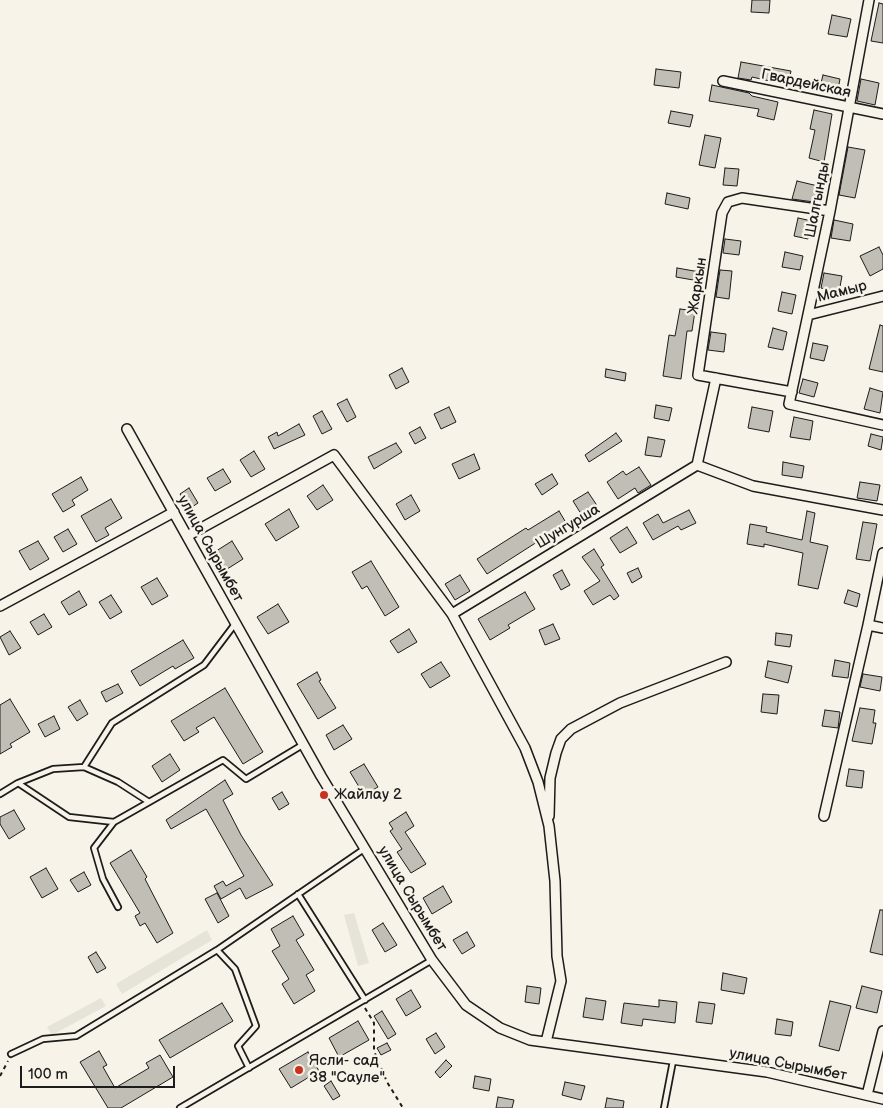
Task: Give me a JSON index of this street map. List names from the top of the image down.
{
  "streets": {
    "street": [
      "Гвардейская",
      "Шалгынды",
      "Жаркын",
      "Мамыр",
      "Шунгурша",
      "улица Сырымбет"
    ]
  },
  "crossings": [
    ["Гвардейская", "Шалгынды"],
    ["Шалгынды", "Жаркын"],
    ["Шалгынды", "Мамыр"]
  ],
  "places": ["Жайлау 2", "Ясли- сад 38 \"Сауле\""],
  "scale_bar": "100 m"
}
